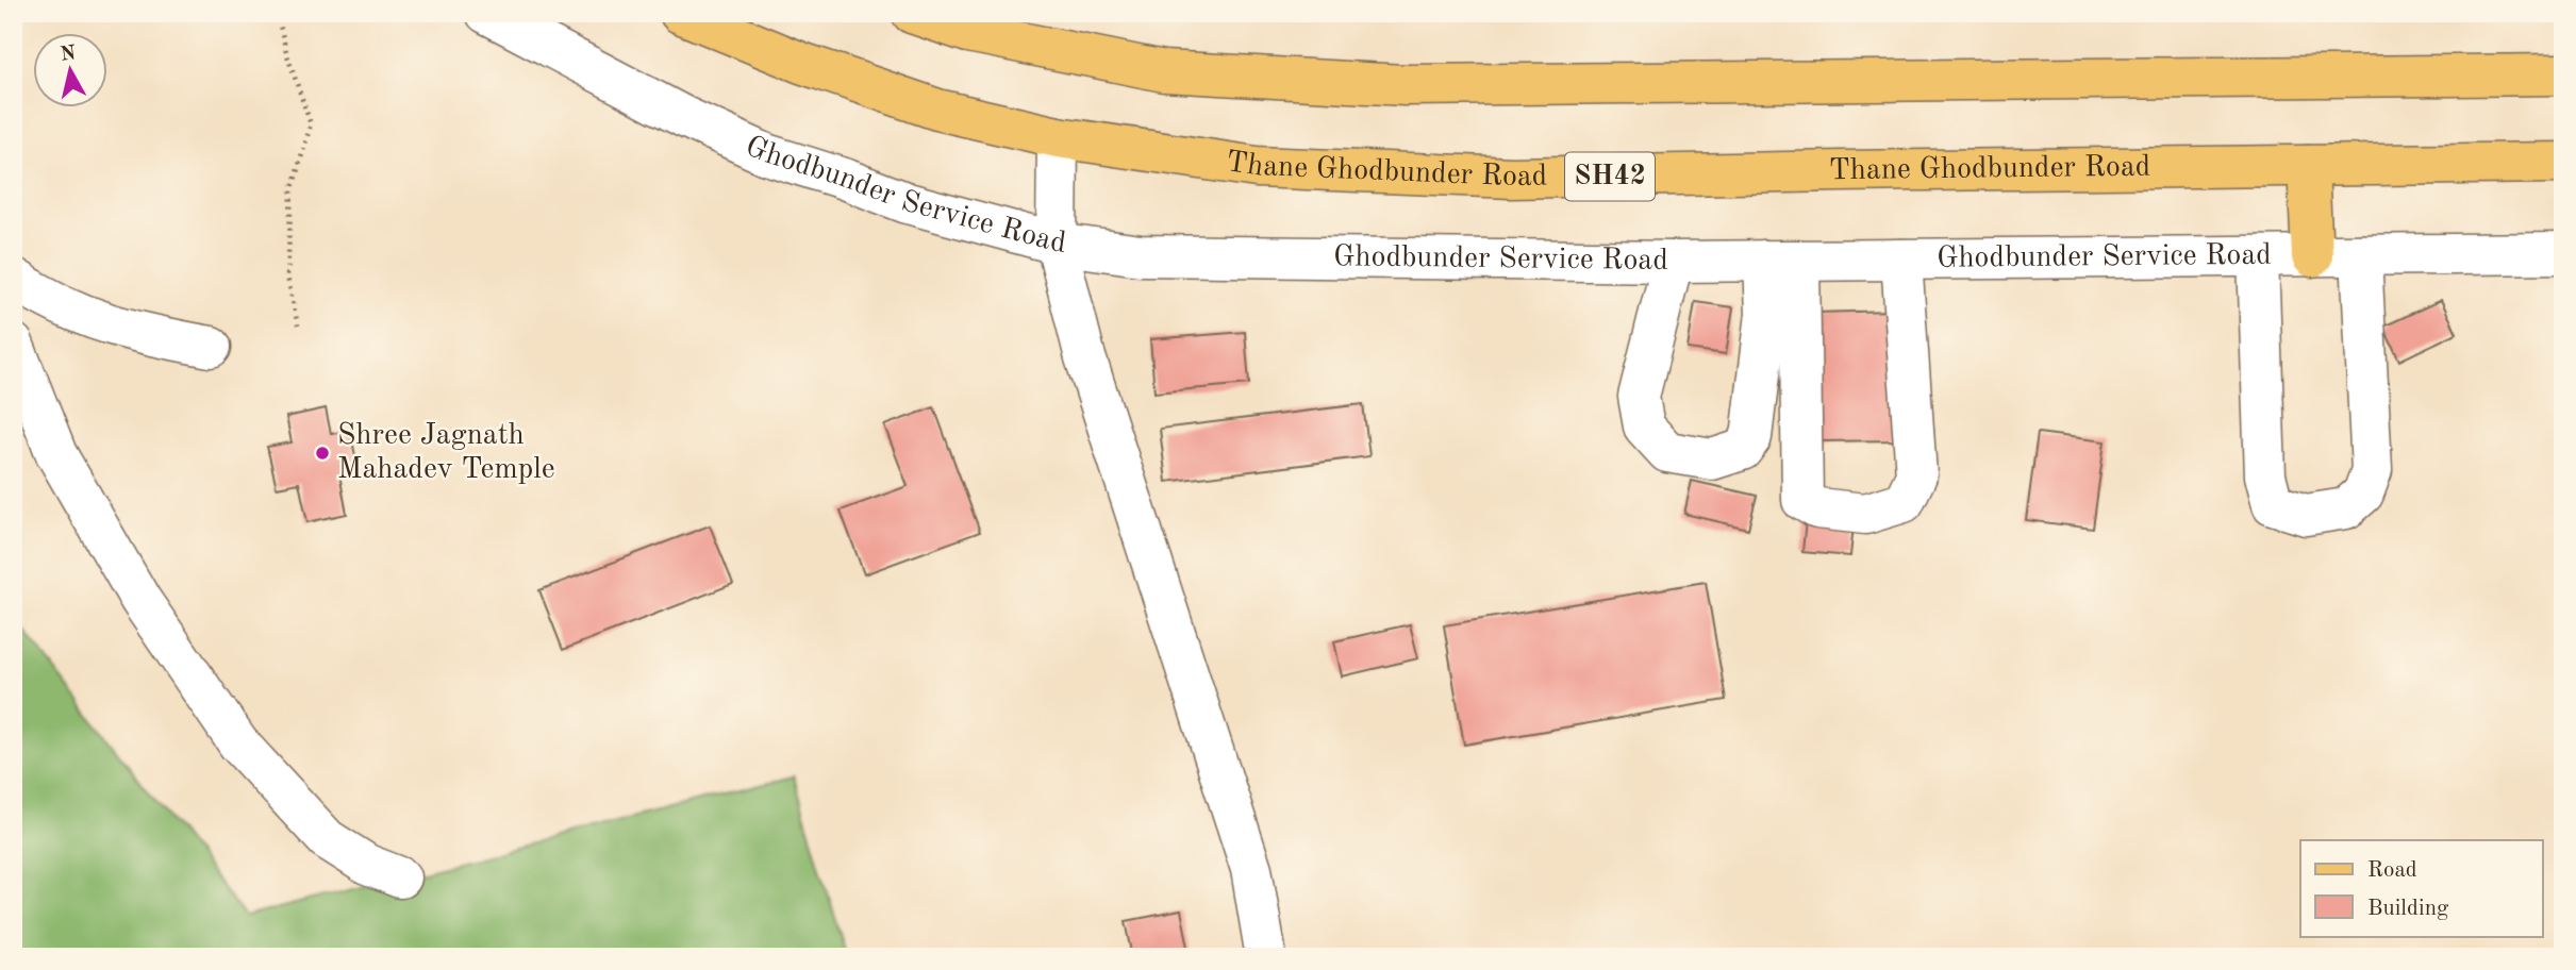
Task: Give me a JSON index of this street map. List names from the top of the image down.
{
  "streets": {
    "main road": ["Thane Ghodbunder Road", "SH42"],
    "street": ["Ghodbunder Service Road"]
  },
  "places": ["Shree Jagnath Mahadev Temple"],
  "legend": ["Road", "Building"],
  "north": "top"
}
